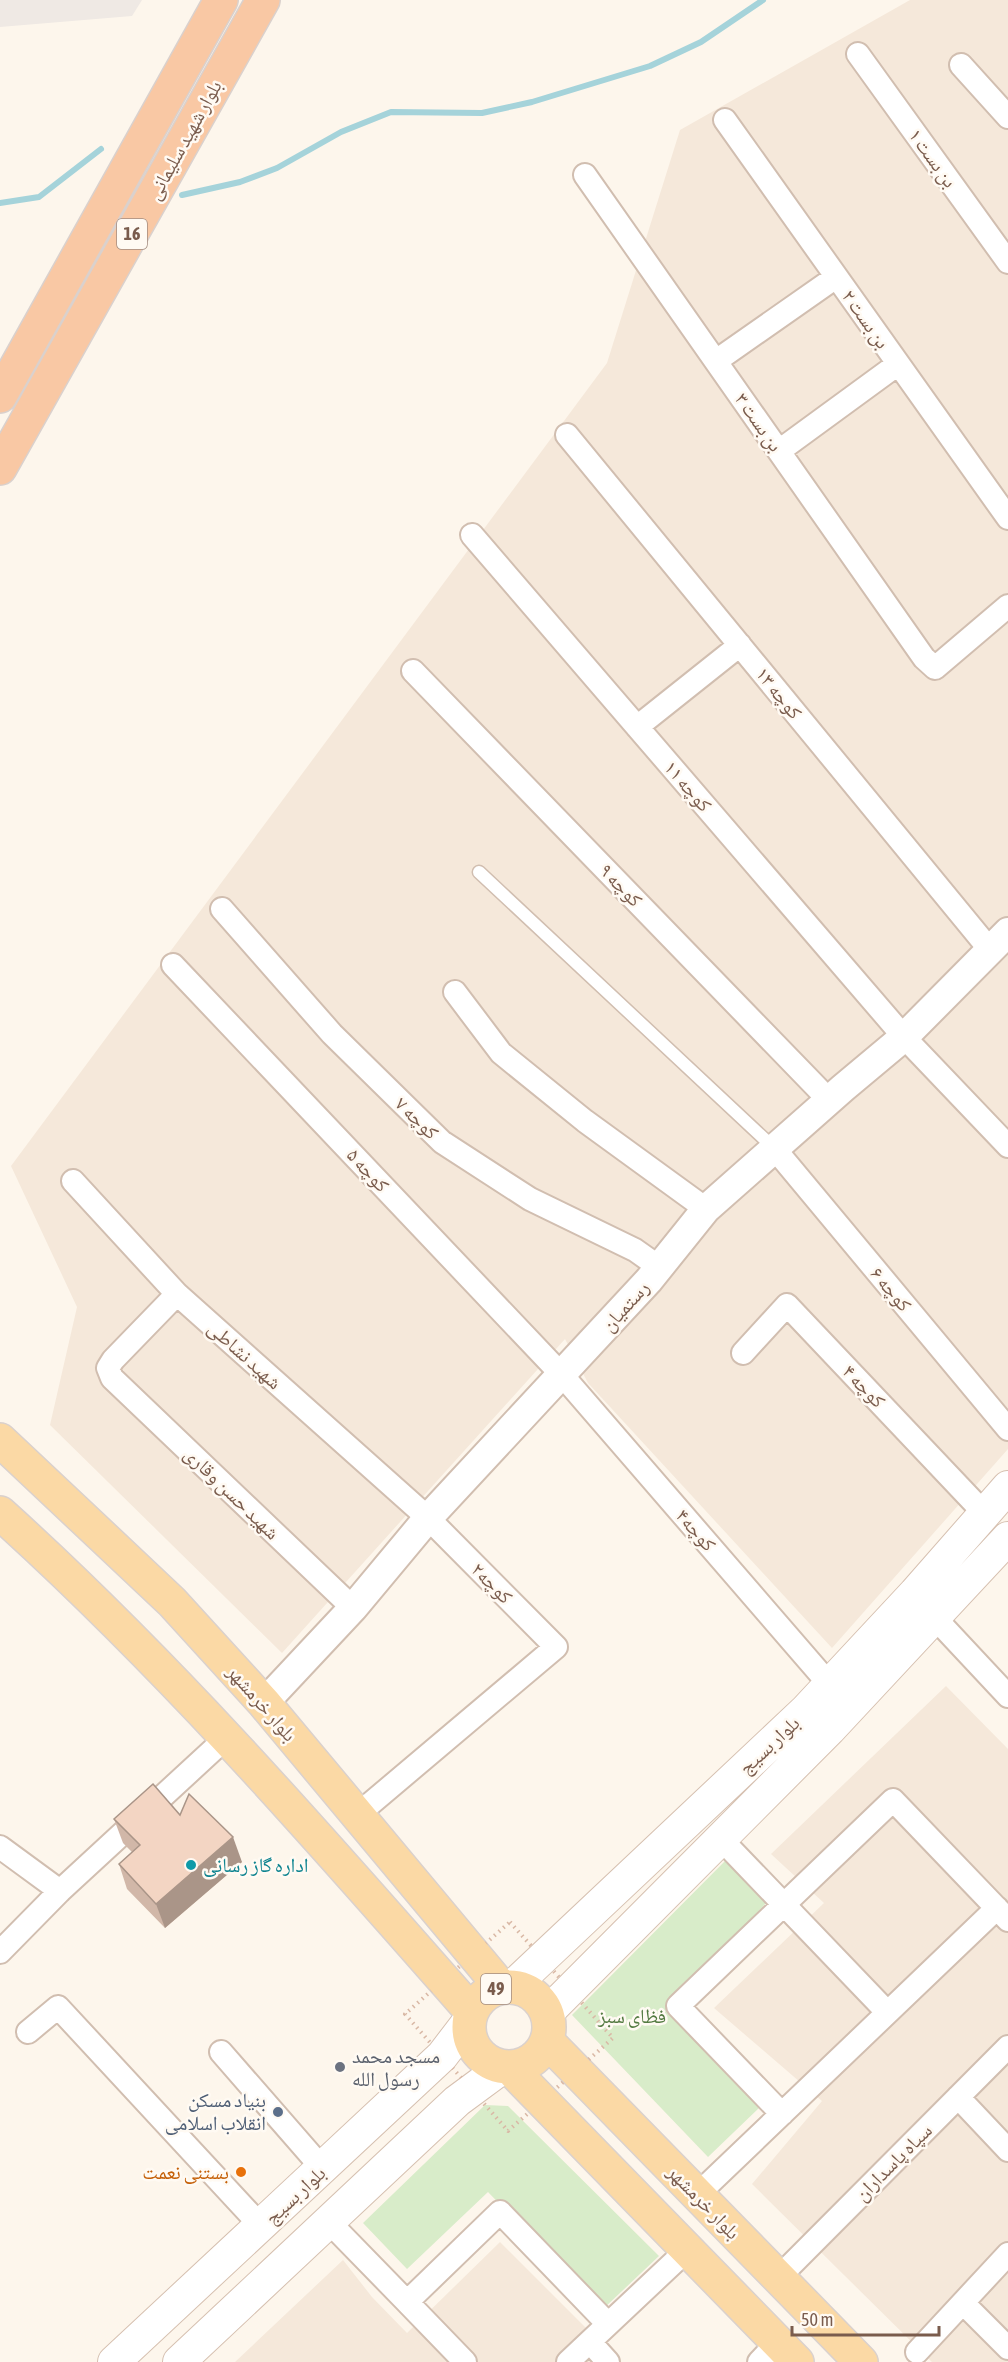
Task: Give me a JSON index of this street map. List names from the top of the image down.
{
  "streets": {
    "highway": ["بلوار شهید سلیمانی", "16"],
    "main road": ["بلوار خرمشهر", "بلوار بسیج", "49"],
    "street": [
      "بن بست ۱",
      "بن بست ۲",
      "بن بست ۳",
      "کوچه ۱۳",
      "کوچه ۱۱",
      "کوچه ۹",
      "کوچه ۷",
      "کوچه ۵",
      "کوچه ۶",
      "رستمیان",
      "شهید نشاطی",
      "کوچه ۴",
      "شهید حسن وقاری",
      "کوچه۴",
      "کوچه۲",
      "سپاه پاسداران"
    ]
  },
  "crossings": [
    ["کوچه ۱۳", "رستمیان"],
    ["کوچه ۱۱", "رستمیان"],
    ["کوچه ۹", "رستمیان"],
    ["کوچه ۷", "رستمیان"],
    ["کوچه ۵", "رستمیان"],
    ["کوچه ۵", "کوچه۴"],
    ["کوچه ۶", "رستمیان"],
    ["رستمیان", "شهید نشاطی"],
    ["رستمیان", "شهید حسن وقاری"],
    ["رستمیان", "کوچه۴"],
    ["رستمیان", "کوچه۲"],
    ["رستمیان", "بلوار خرمشهر"],
    ["شهید نشاطی", "شهید حسن وقاری"],
    ["شهید نشاطی", "کوچه۲"],
    ["کوچه ۴", "بلوار بسیج"],
    ["کوچه۴", "بلوار بسیج"],
    ["کوچه۲", "بلوار خرمشهر"],
    ["بلوار خرمشهر", "بلوار بسیج"],
    ["بلوار خرمشهر", "49"],
    ["بلوار خرمشهر", "سپاه پاسداران"],
    ["بلوار بسیج", "49"]
  ],
  "parks": ["فظای سبز"],
  "places": [
    "اداره گاز رسانی",
    "مسجد محمد رسول الله",
    "بنیاد مسکن انقلاب اسلامی",
    "بستنی نعمت"
  ],
  "scale_bar": "50 m"
}
